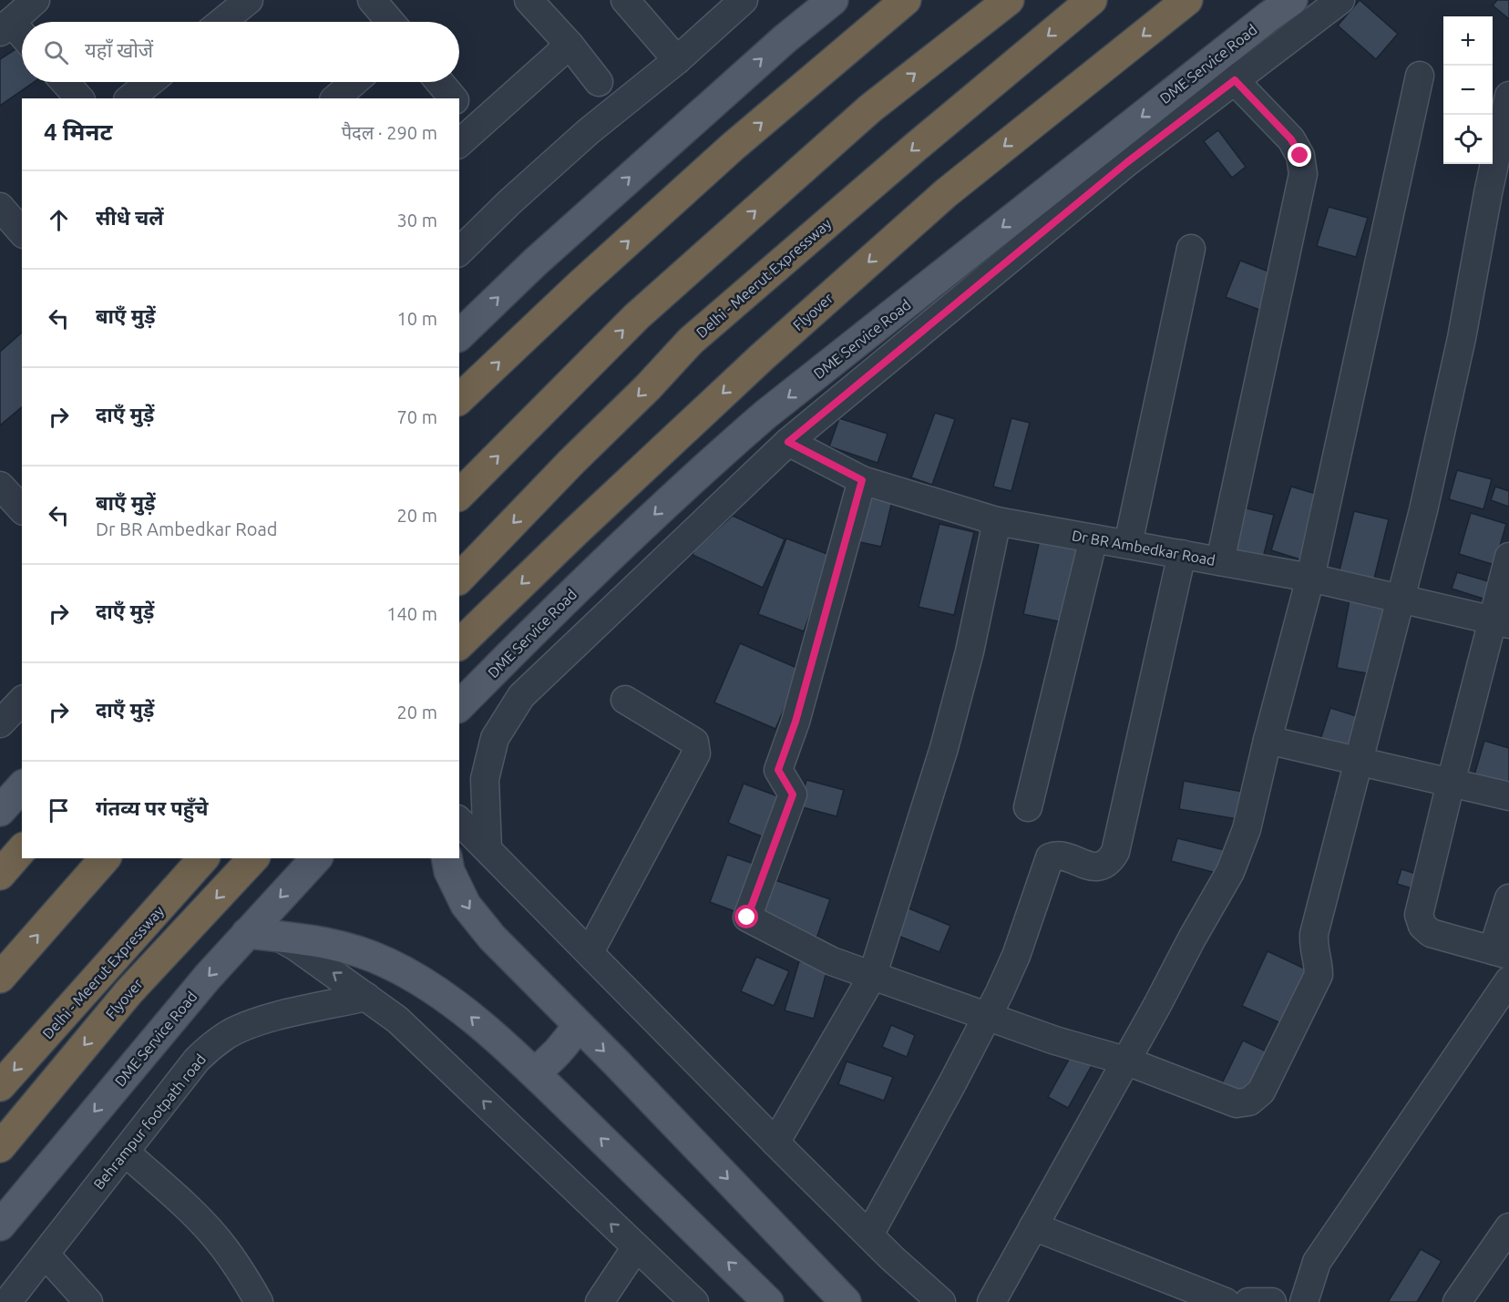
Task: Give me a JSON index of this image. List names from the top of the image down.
{
  "streets": {
    "highway": ["Delhi - Meerut Expressway", "Flyover"],
    "main road": ["DME Service Road"],
    "street": ["Dr BR Ambedkar Road", "Behrampur footpath road"]
  },
  "one_way": ["DME Service Road"],
  "page": {
    "map_buttons": ["+", "−"],
    "search": "यहाँ खोजें",
    "heading": ["4 मिनट", "पैदल · 290 m"],
    "list": [
      ["सीधे चलें", "30 m"],
      ["बाएँ मुड़ें", "10 m"],
      ["दाएँ मुड़ें", "70 m"],
      ["बाएँ मुड़ें", "Dr BR Ambedkar Road", "20 m"],
      ["दाएँ मुड़ें", "140 m"],
      ["दाएँ मुड़ें", "20 m"],
      "गंतव्य पर पहुँचे"
    ]
  }
}
